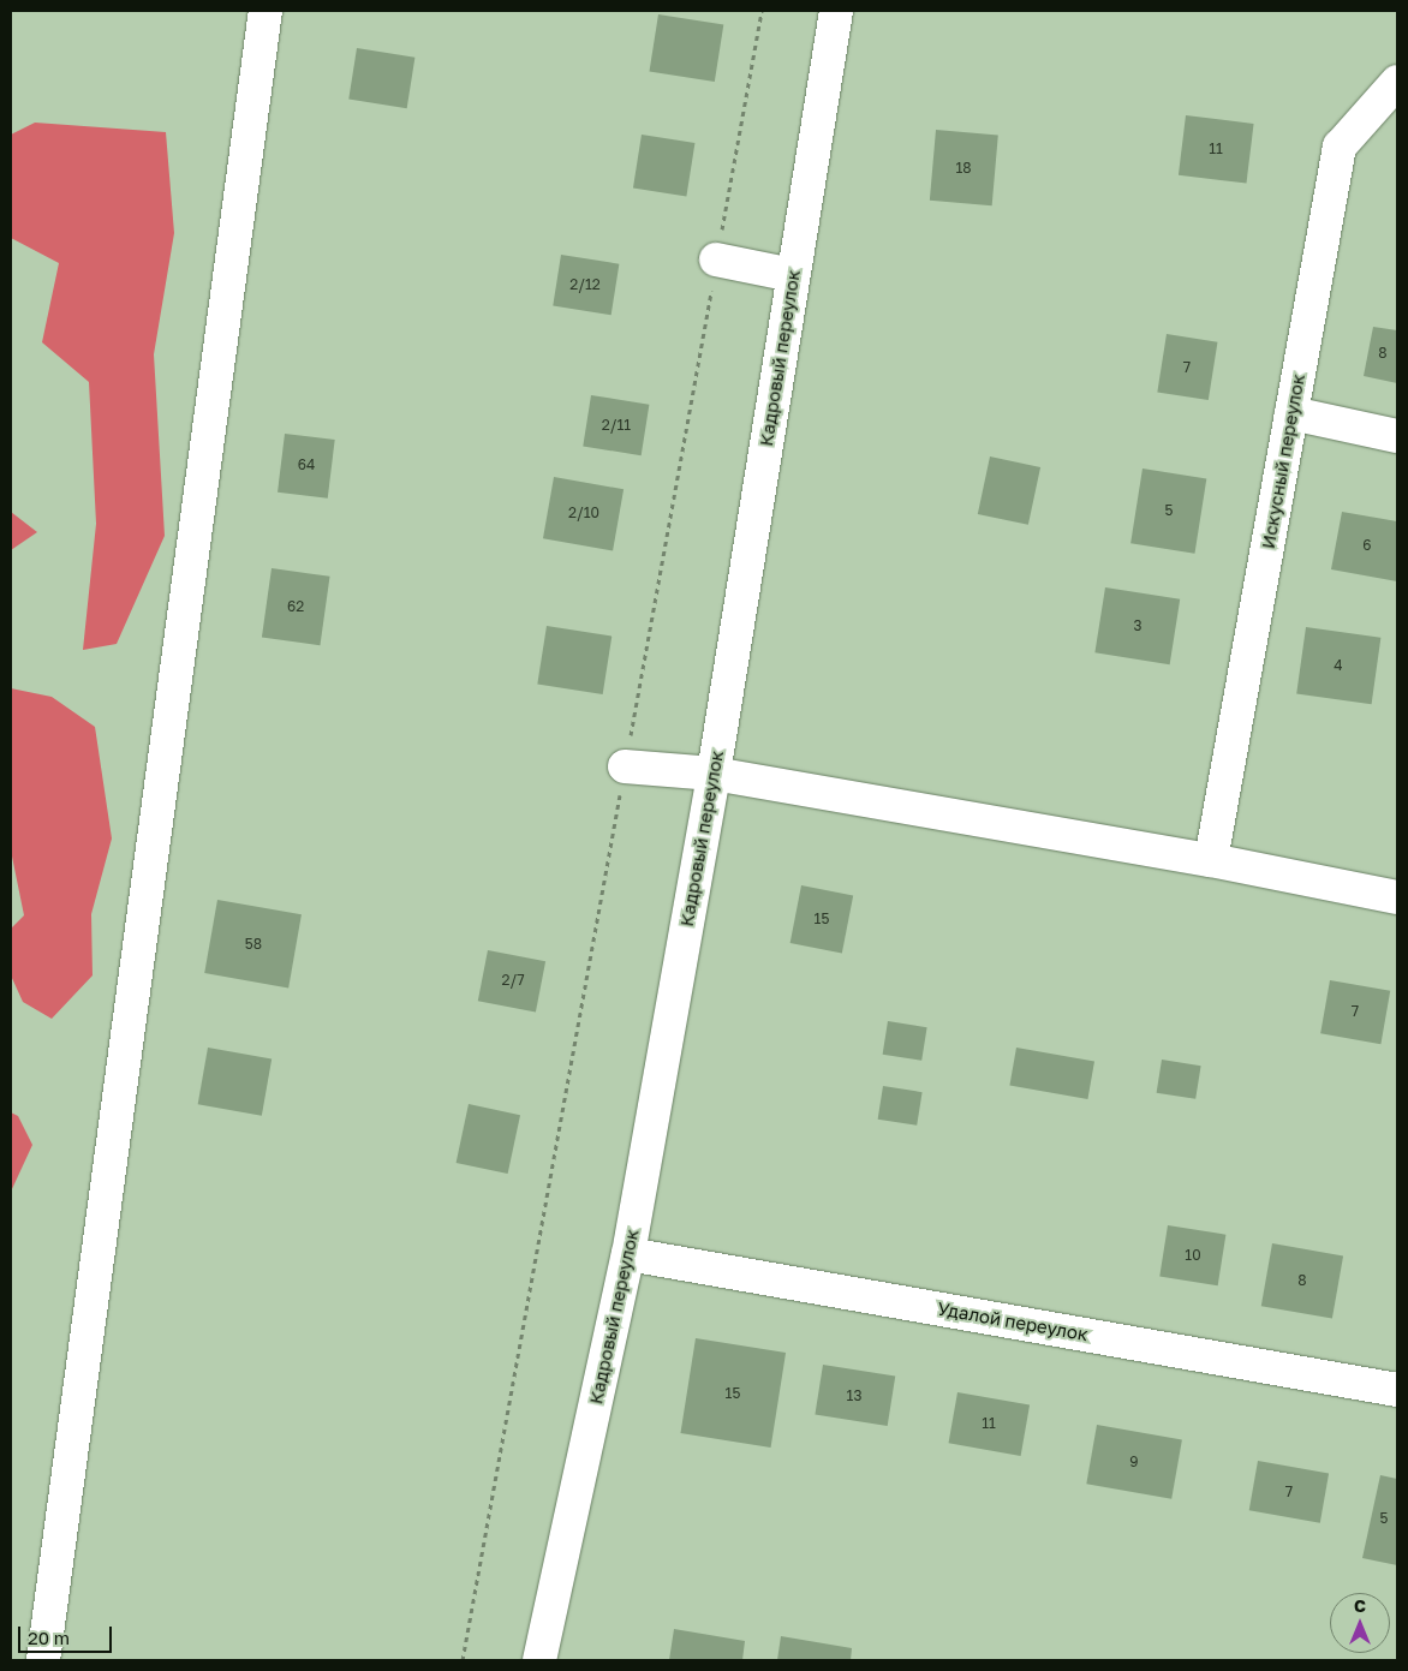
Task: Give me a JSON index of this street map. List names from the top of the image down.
{
  "streets": {
    "street": ["Кадровый переулок", "Искусный переулок", "Удалой переулок"]
  },
  "crossings": [
    ["Кадровый переулок", "Удалой переулок"]
  ],
  "house_numbers": [
    "11",
    "18",
    "2/12",
    "8",
    "7",
    "2/11",
    "64",
    "5",
    "2/10",
    "6",
    "62",
    "3",
    "4",
    "15",
    "58",
    "2/7",
    "7",
    "10",
    "8",
    "15",
    "13",
    "11",
    "9",
    "7",
    "5"
  ],
  "scale_bar": "20 m",
  "north": "top"
}
